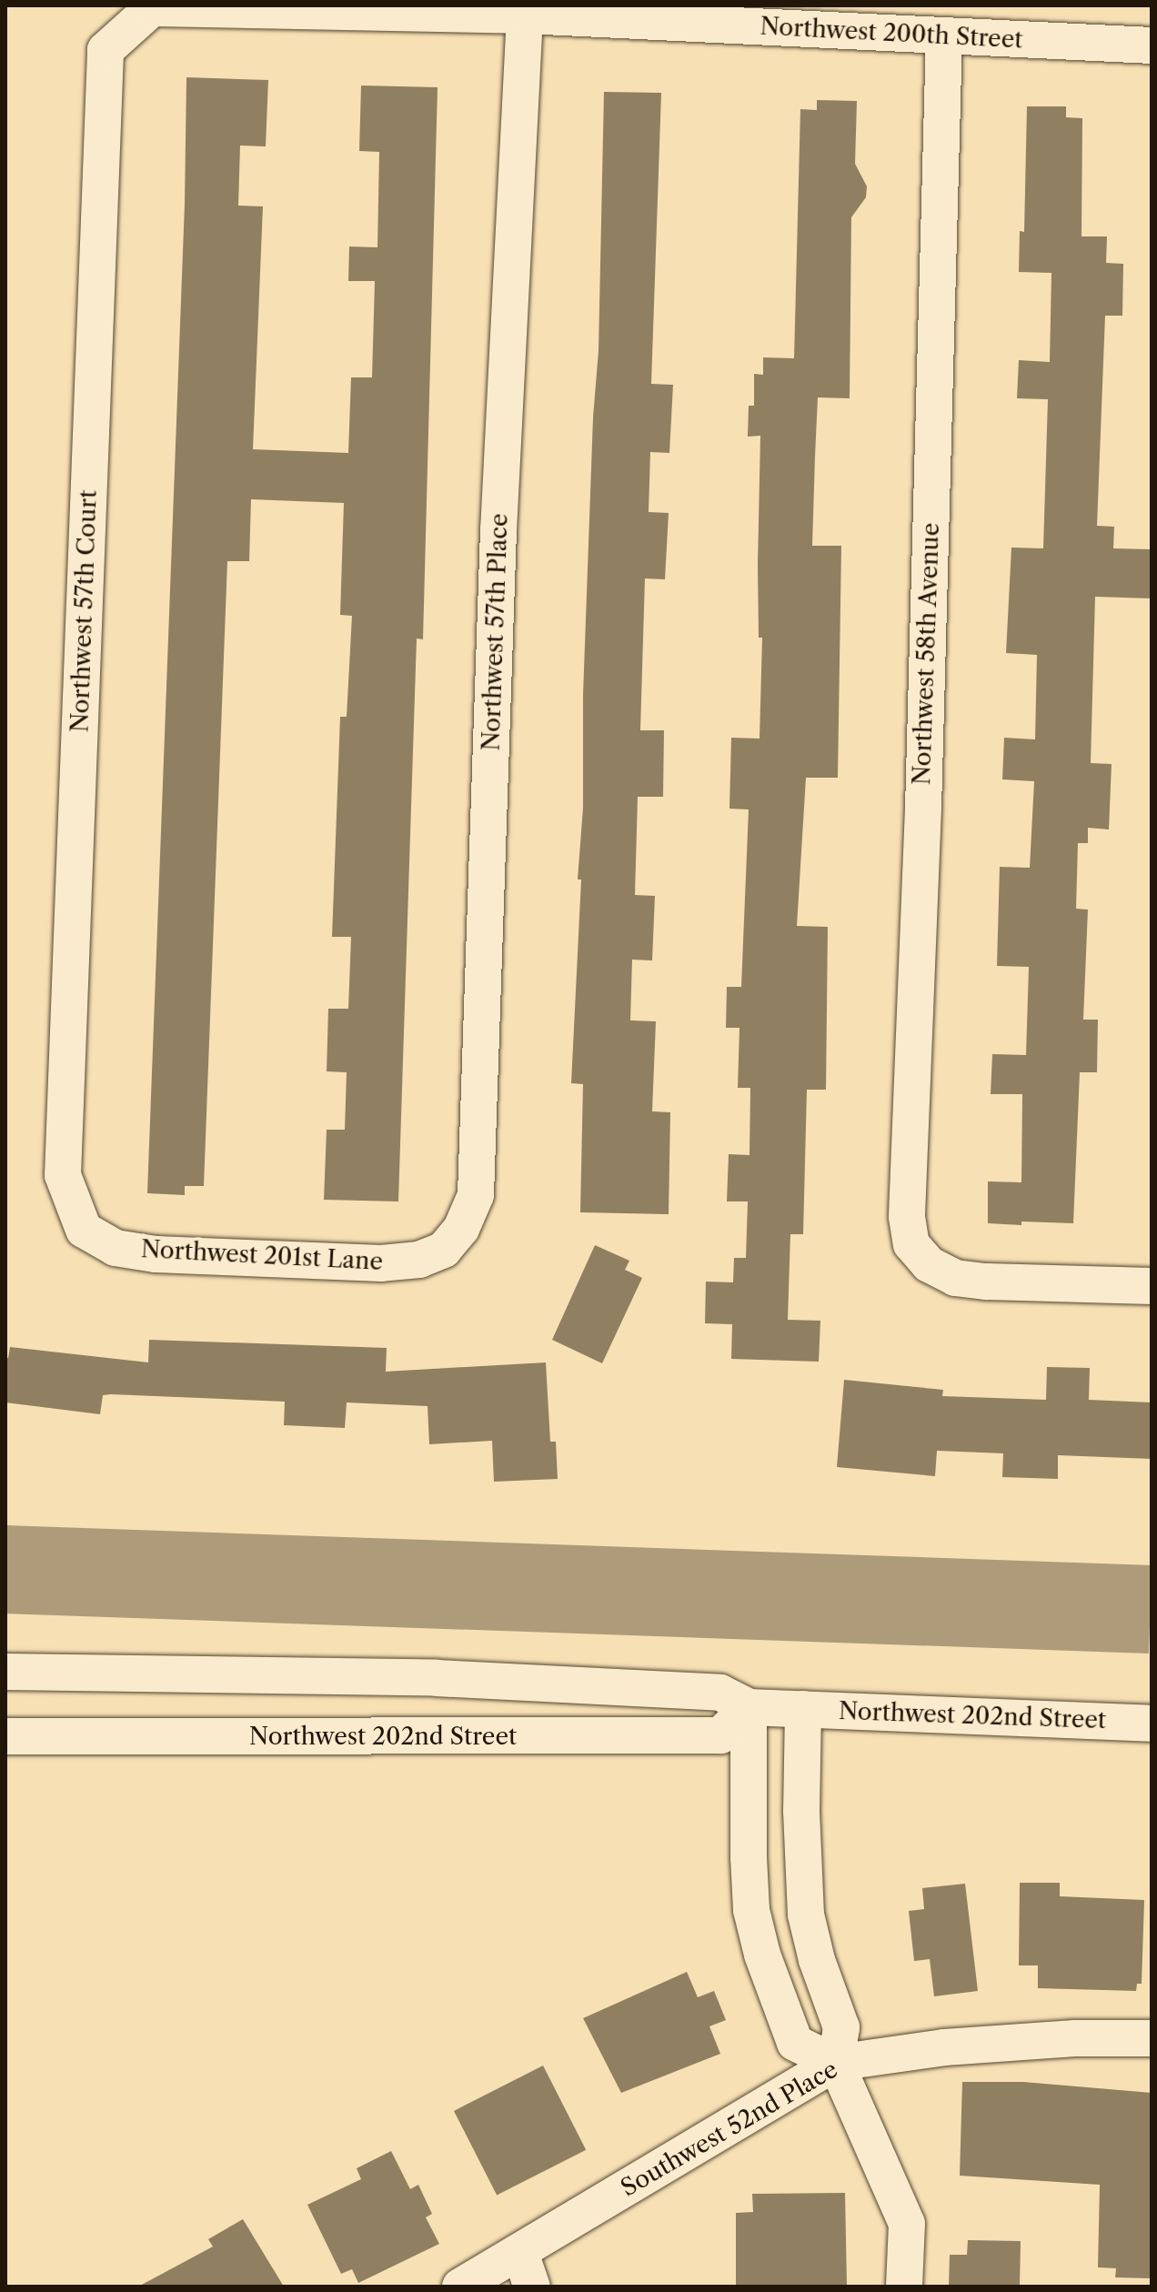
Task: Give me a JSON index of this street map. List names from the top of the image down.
{
  "streets": {
    "street": [
      "Northwest 200th Street",
      "Northwest 57th Court",
      "Northwest 57th Place",
      "Northwest 58th Avenue",
      "Northwest 201st Lane",
      "Northwest 202nd Street",
      "Southwest 52nd Place"
    ]
  },
  "crossings": [
    ["Northwest 200th Street", "Northwest 57th Court"],
    ["Northwest 200th Street", "Northwest 57th Place"],
    ["Northwest 200th Street", "Northwest 58th Avenue"],
    ["Northwest 57th Court", "Northwest 201st Lane"],
    ["Northwest 57th Place", "Northwest 201st Lane"]
  ]
}
